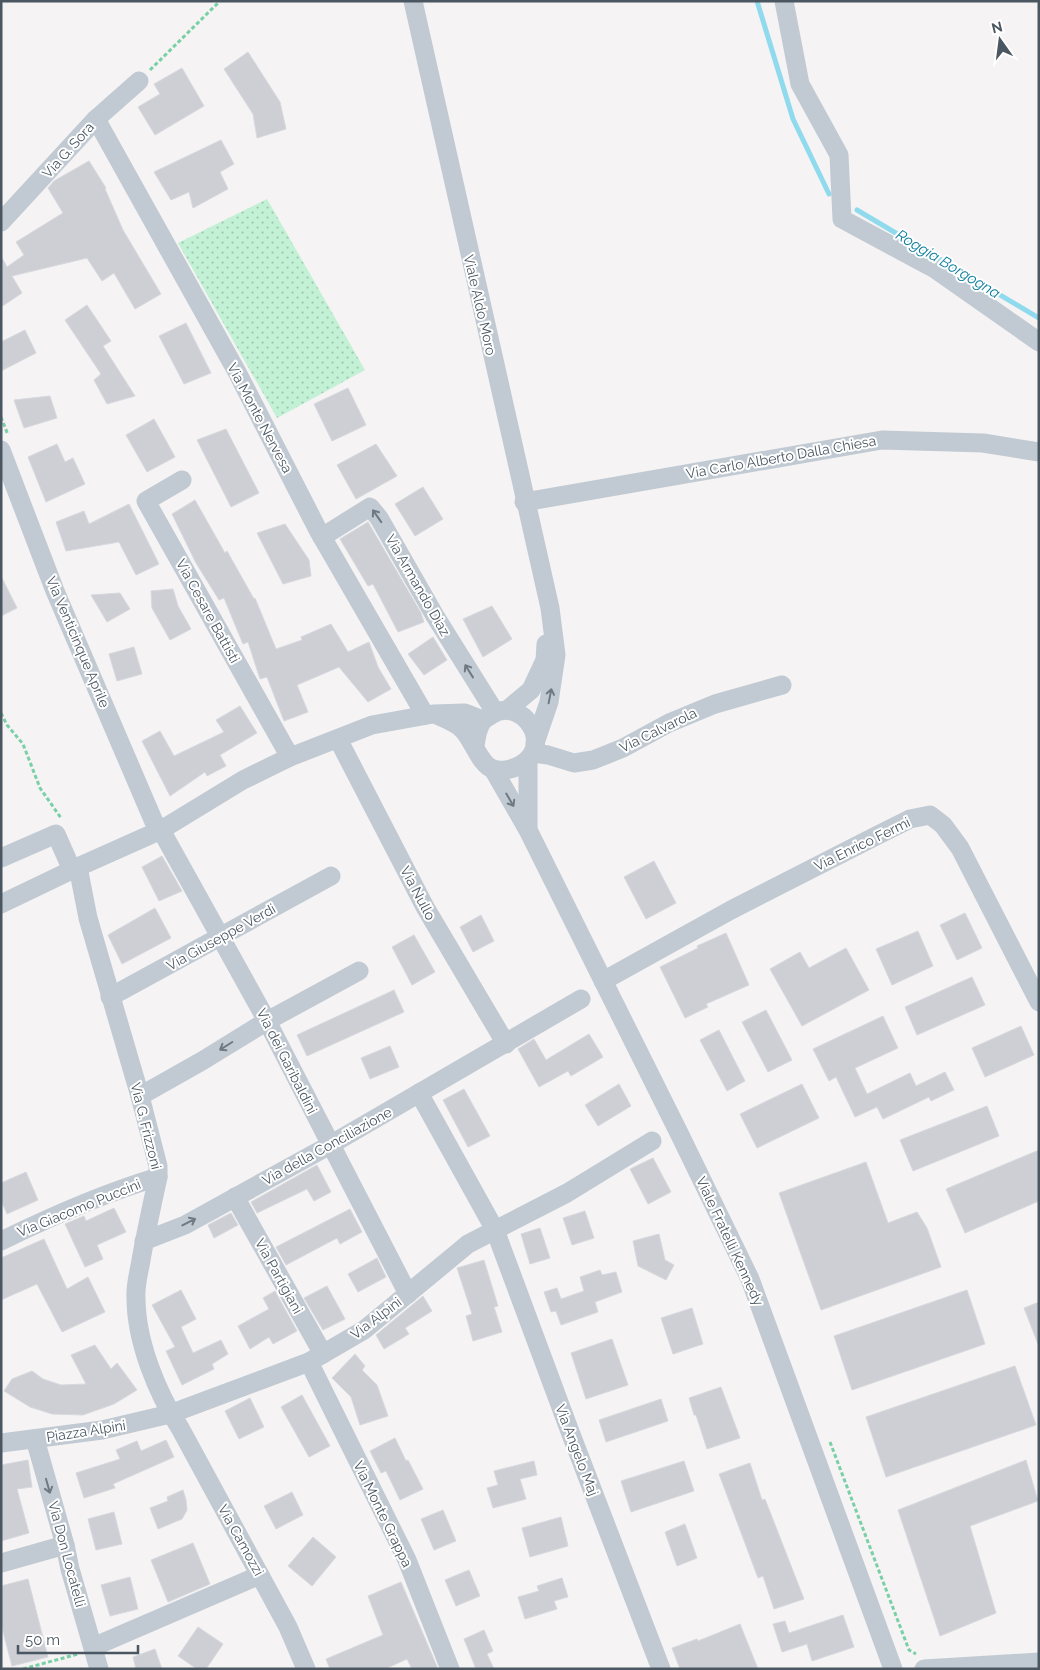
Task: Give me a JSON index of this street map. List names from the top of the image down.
{
  "streets": {
    "street": [
      "Via G. Sora",
      "Viale Aldo Moro",
      "Via Monte Nervesa",
      "Via Carlo Alberto Dalla Chiesa",
      "Via Armando Diaz",
      "Via Cesare Battisti",
      "Via Venticinque Aprile",
      "Via Calvarola",
      "Via Enrico Fermi",
      "Via Nullo",
      "Via Giuseppe Verdi",
      "Via dei Garibaldini",
      "Via G. Frizzoni",
      "Via della Conciliazione",
      "Via Giacomo Puccini",
      "Viale Fratelli Kennedy",
      "Via Partigiani",
      "Via Alpini",
      "Piazza Alpini",
      "Via Angelo Maj",
      "Via Monte Grappa",
      "Via Camozzi",
      "Via Don Locatelli"
    ]
  },
  "crossings": [
    ["Via G. Sora", "Via Monte Nervesa"],
    ["Viale Aldo Moro", "Via Carlo Alberto Dalla Chiesa"],
    ["Viale Aldo Moro", "Via Armando Diaz"],
    ["Viale Aldo Moro", "Via Calvarola"],
    ["Viale Aldo Moro", "Viale Fratelli Kennedy"],
    ["Via Monte Nervesa", "Via Armando Diaz"],
    ["Via Armando Diaz", "Via Calvarola"],
    ["Via Armando Diaz", "Viale Fratelli Kennedy"],
    ["Via Venticinque Aprile", "Via dei Garibaldini"],
    ["Via Calvarola", "Viale Fratelli Kennedy"],
    ["Via Enrico Fermi", "Viale Fratelli Kennedy"],
    ["Via Nullo", "Via della Conciliazione"],
    ["Via Giuseppe Verdi", "Via dei Garibaldini"],
    ["Via Giuseppe Verdi", "Via G. Frizzoni"],
    ["Via dei Garibaldini", "Via della Conciliazione"],
    ["Via dei Garibaldini", "Via Alpini"],
    ["Via G. Frizzoni", "Via della Conciliazione"],
    ["Via G. Frizzoni", "Via Giacomo Puccini"],
    ["Via G. Frizzoni", "Via Alpini"],
    ["Via G. Frizzoni", "Piazza Alpini"],
    ["Via G. Frizzoni", "Via Camozzi"],
    ["Via della Conciliazione", "Via Partigiani"],
    ["Via della Conciliazione", "Via Angelo Maj"],
    ["Via Partigiani", "Via Alpini"],
    ["Via Partigiani", "Via Monte Grappa"],
    ["Via Alpini", "Piazza Alpini"],
    ["Via Alpini", "Via Angelo Maj"],
    ["Via Alpini", "Via Monte Grappa"],
    ["Via Alpini", "Via Camozzi"],
    ["Piazza Alpini", "Via Camozzi"],
    ["Piazza Alpini", "Via Don Locatelli"]
  ],
  "one_way": ["Via Armando Diaz", "Via Don Locatelli"],
  "water": ["Roggia Borgogna"],
  "scale_bar": "50 m",
  "north": "top"
}
